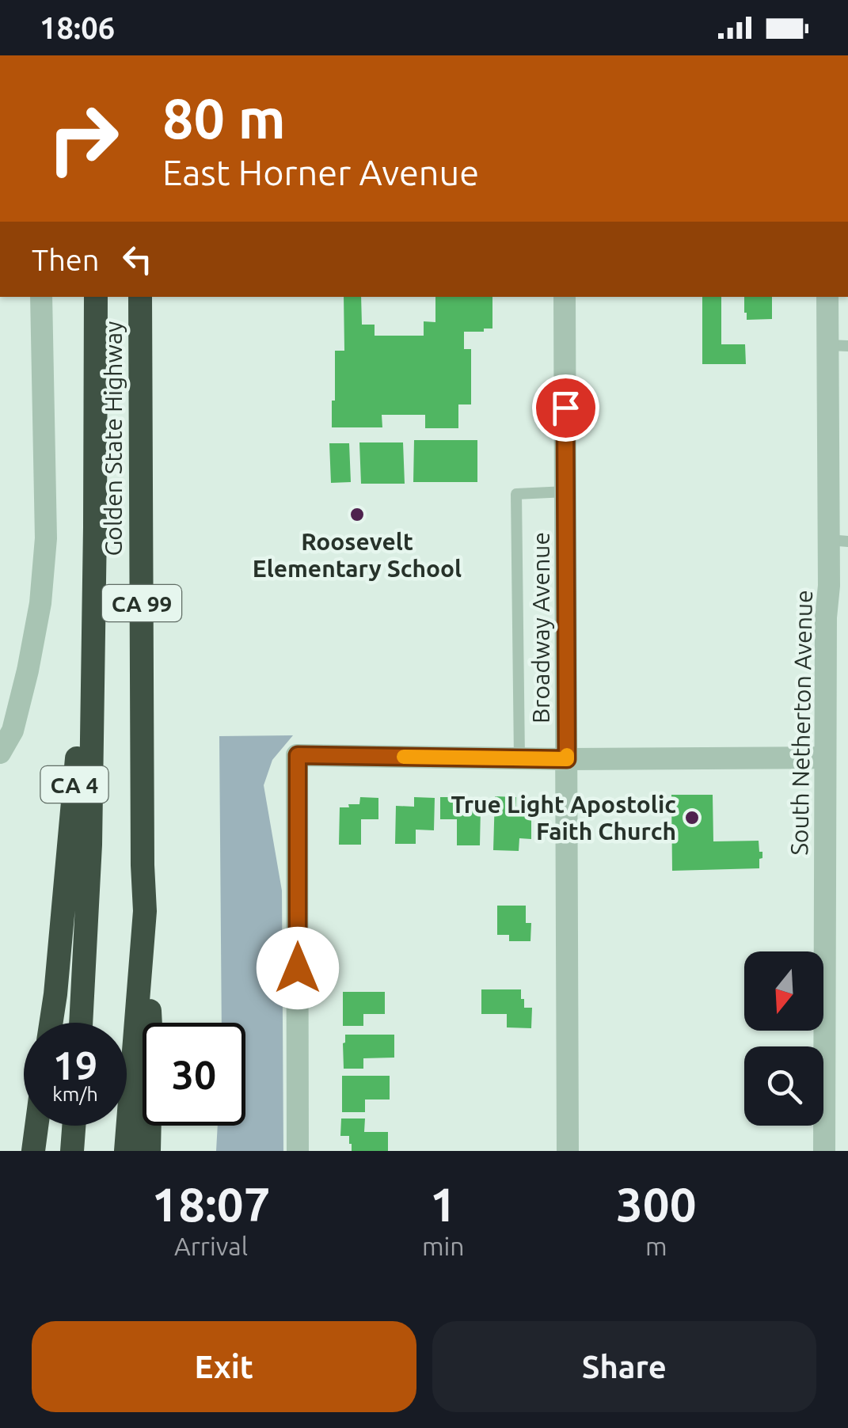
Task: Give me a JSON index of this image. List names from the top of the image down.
{
  "streets": {
    "highway": ["Golden State Highway", "CA 99", "CA 4"],
    "street": ["Broadway Avenue", "South Netherton Avenue"]
  },
  "crossings": [
    ["Golden State Highway", "CA 4"]
  ],
  "places": ["Roosevelt Elementary School", "True Light Apostolic Faith Church"],
  "north": "bottom",
  "page": {
    "status": "18:06",
    "turn": ["80 m", "East Horner Avenue"],
    "then": "Then",
    "speed": "19 km/h",
    "limit": "30",
    "eta": [
      "18:07",
      "Arrival",
      "1",
      "min",
      "300",
      "m"
    ],
    "buttons": ["Exit", "Share"]
  }
}
